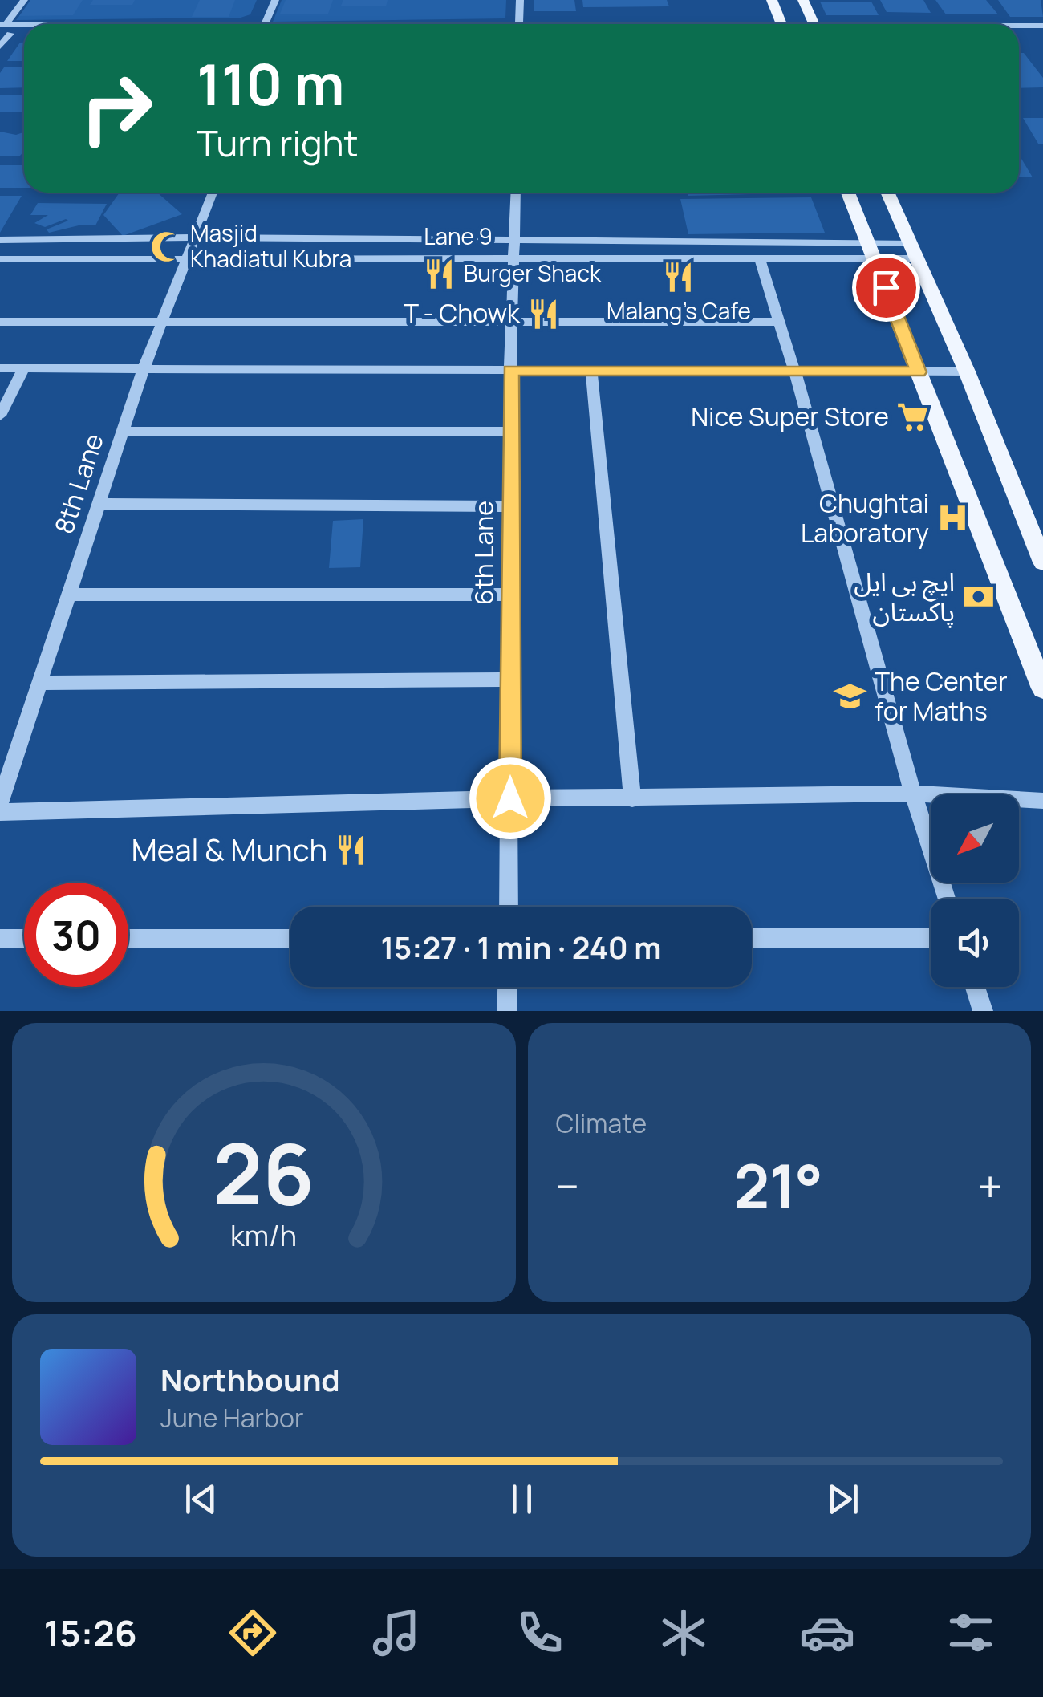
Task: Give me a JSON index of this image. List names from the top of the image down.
{
  "streets": {
    "street": ["Lane 9", "8th Lane", "6th Lane"]
  },
  "crossings": [
    ["Lane 9", "8th Lane"],
    ["Lane 9", "6th Lane"]
  ],
  "places": {
    "mosque": ["Masjid Khadiatul Kubra"],
    "restaurant": [
      "Burger Shack",
      "Malang's Cafe",
      "T - Chowk",
      "Meal & Munch"
    ],
    "supermarket": ["Nice Super Store"],
    "hospital": ["Chughtai Laboratory"],
    "bank": ["ایچ بی ایل پاکستان"],
    "school or university": ["The Center for Maths"]
  },
  "north": "bottom left",
  "page": {
    "turn": ["110 m", "Turn right"],
    "limit": "30",
    "trip": "15:27 · 1 min · 240 m",
    "tile": "Climate",
    "heat": ["−", "21°", "+"],
    "song": ["Northbound", "June Harbor"],
    "tabs": "15:26",
    "gauge": ["26", "km/h"]
  }
}
